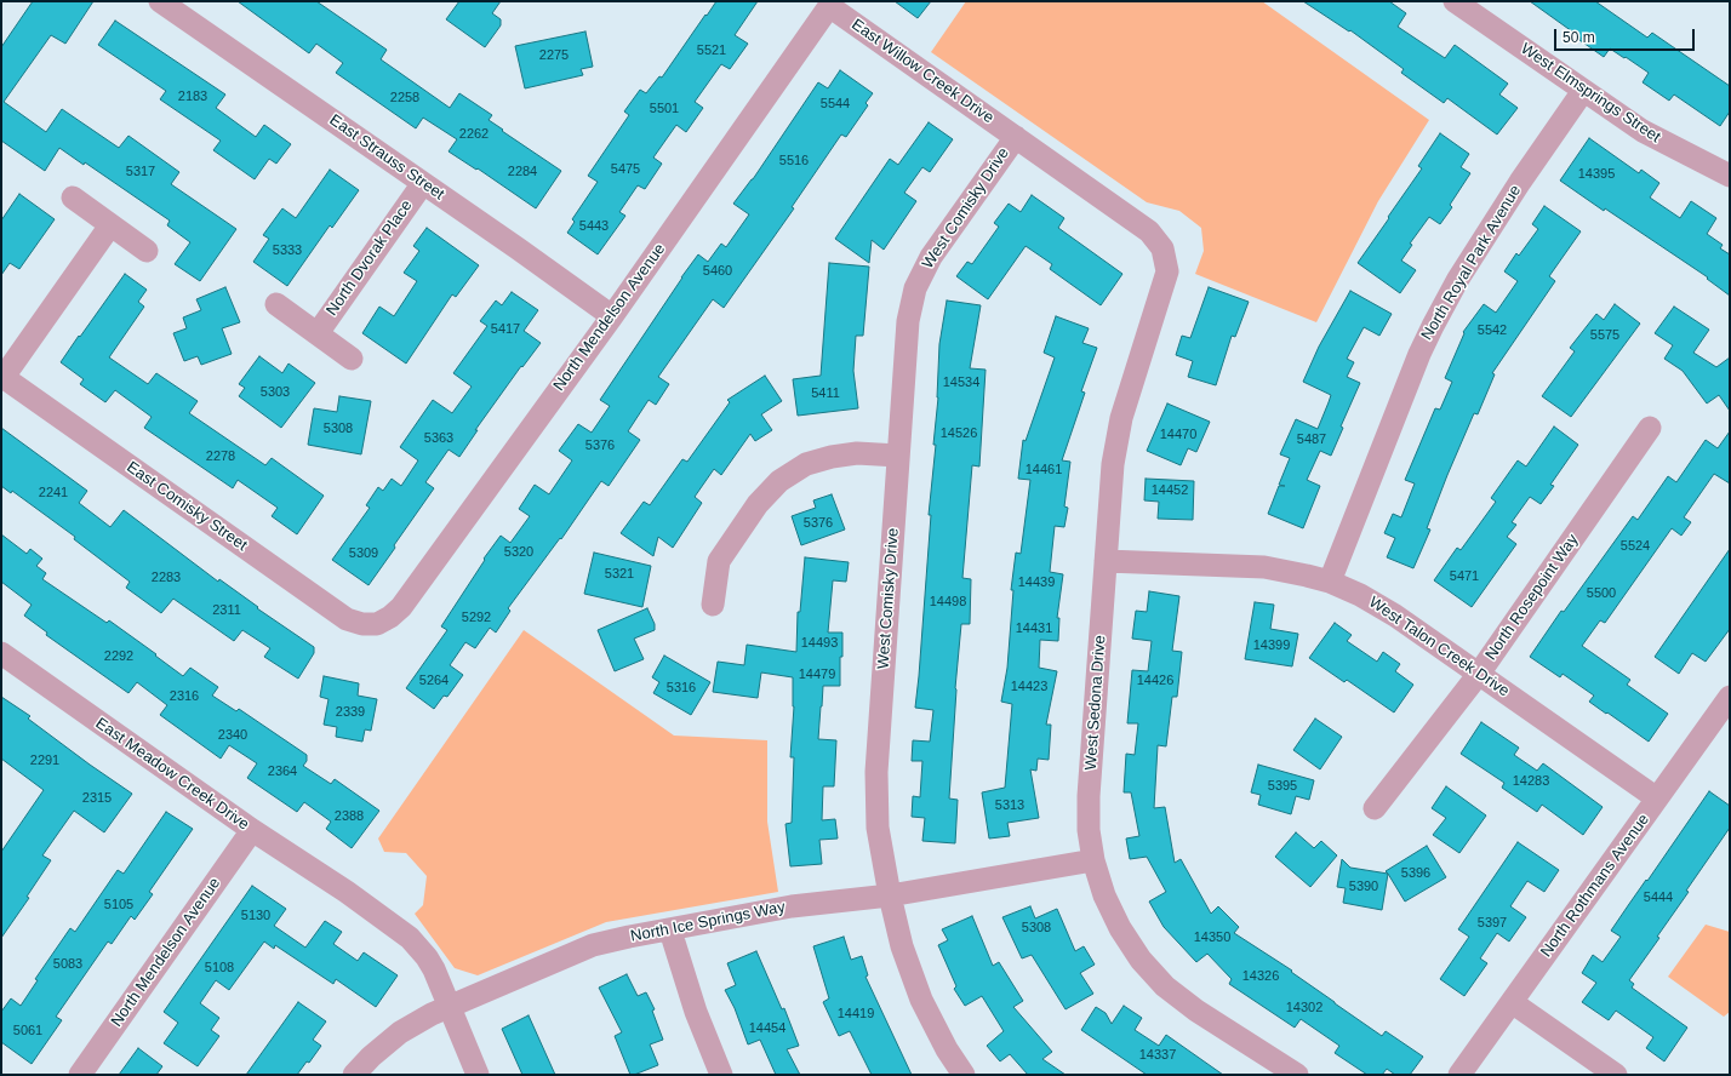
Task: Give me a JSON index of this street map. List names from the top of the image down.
{
  "streets": {
    "street": [
      "East Willow Creek Drive",
      "West Elmsprings Street",
      "East Strauss Street",
      "West Comisky Drive",
      "North Dvorak Place",
      "North Royal Park Avenue",
      "North Mendelson Avenue",
      "East Comisky Street",
      "North Rosepoint Way",
      "West Talon Creek Drive",
      "West Sedona Drive",
      "East Meadow Creek Drive",
      "North Rothmans Avenue",
      "North Ice Springs Way"
    ]
  },
  "crossings": [
    ["East Willow Creek Drive", "West Comisky Drive"],
    ["East Willow Creek Drive", "North Mendelson Avenue"],
    ["East Willow Creek Drive", "West Sedona Drive"],
    ["West Elmsprings Street", "North Royal Park Avenue"],
    ["East Strauss Street", "North Dvorak Place"],
    ["East Strauss Street", "North Mendelson Avenue"],
    ["West Comisky Drive", "North Ice Springs Way"],
    ["North Royal Park Avenue", "West Talon Creek Drive"],
    ["North Mendelson Avenue", "East Comisky Street"],
    ["North Mendelson Avenue", "East Meadow Creek Drive"],
    ["North Rosepoint Way", "West Talon Creek Drive"],
    ["West Talon Creek Drive", "West Sedona Drive"],
    ["West Talon Creek Drive", "North Rothmans Avenue"],
    ["West Sedona Drive", "North Ice Springs Way"],
    ["East Meadow Creek Drive", "North Ice Springs Way"]
  ],
  "house_numbers": [
    "5521",
    "2275",
    "2183",
    "2258",
    "5544",
    "5501",
    "2262",
    "5516",
    "5475",
    "5317",
    "2284",
    "14395",
    "5443",
    "5333",
    "5460",
    "5417",
    "5542",
    "5575",
    "14534",
    "5303",
    "5411",
    "5308",
    "14526",
    "14470",
    "5363",
    "5487",
    "5376",
    "2278",
    "14461",
    "14452",
    "2241",
    "5376",
    "5524",
    "5320",
    "5309",
    "5321",
    "5471",
    "2283",
    "14439",
    "5500",
    "14498",
    "2311",
    "5292",
    "14431",
    "14493",
    "14399",
    "2292",
    "14479",
    "5264",
    "14426",
    "14423",
    "5316",
    "2316",
    "2339",
    "2340",
    "2291",
    "2364",
    "14283",
    "5395",
    "2315",
    "5313",
    "2388",
    "5396",
    "5390",
    "5444",
    "5105",
    "5130",
    "5397",
    "5308",
    "14350",
    "5083",
    "5108",
    "14326",
    "14302",
    "14419",
    "14454",
    "5061",
    "14337"
  ],
  "scale_bar": "50 m"
}
